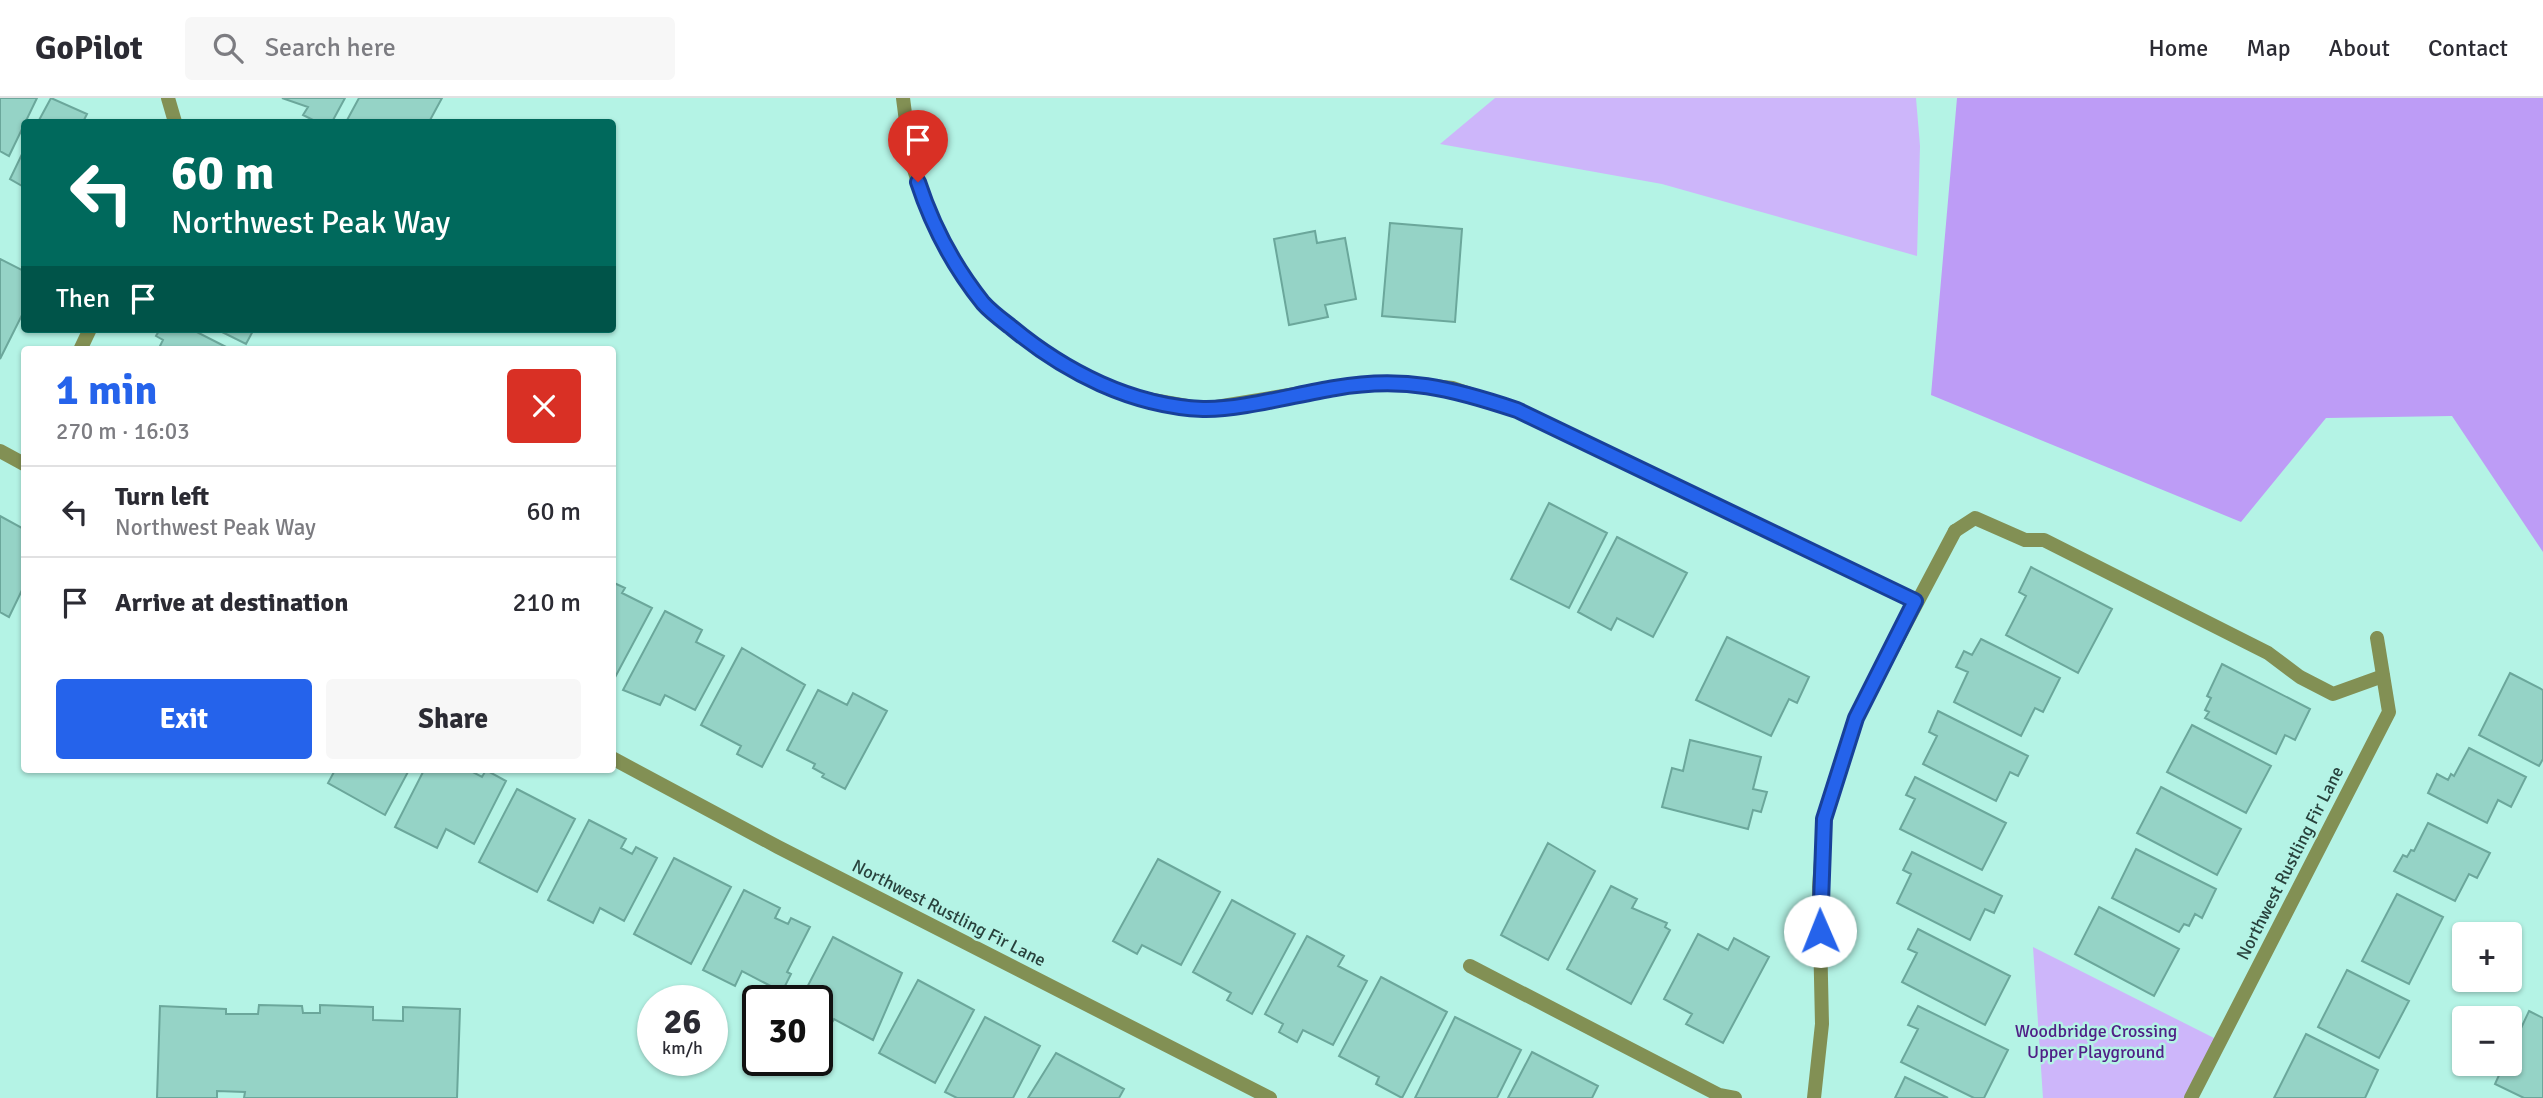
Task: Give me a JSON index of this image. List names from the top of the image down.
{
  "streets": {
    "street": ["Northwest Rustling Fir Lane"]
  },
  "parks": ["Woodbridge Crossing Upper Playground"],
  "page": {
    "header": "GoPilot",
    "search": "Search here",
    "nav": [
      "Home",
      "Map",
      "About",
      "Contact"
    ],
    "turn": ["60 m", "Northwest Peak Way"],
    "then": "Then",
    "heading": ["1 min", "270 m · 16:03"],
    "list": [
      {
        "name": "Turn left",
        "note": "Northwest Peak Way",
        "value": "60 m"
      },
      {
        "name": "Arrive at destination",
        "value": "210 m"
      }
    ],
    "buttons": ["Exit", "Share"],
    "map_buttons": ["+", "−"],
    "speed": "26 km/h",
    "limit": "30"
  }
}
